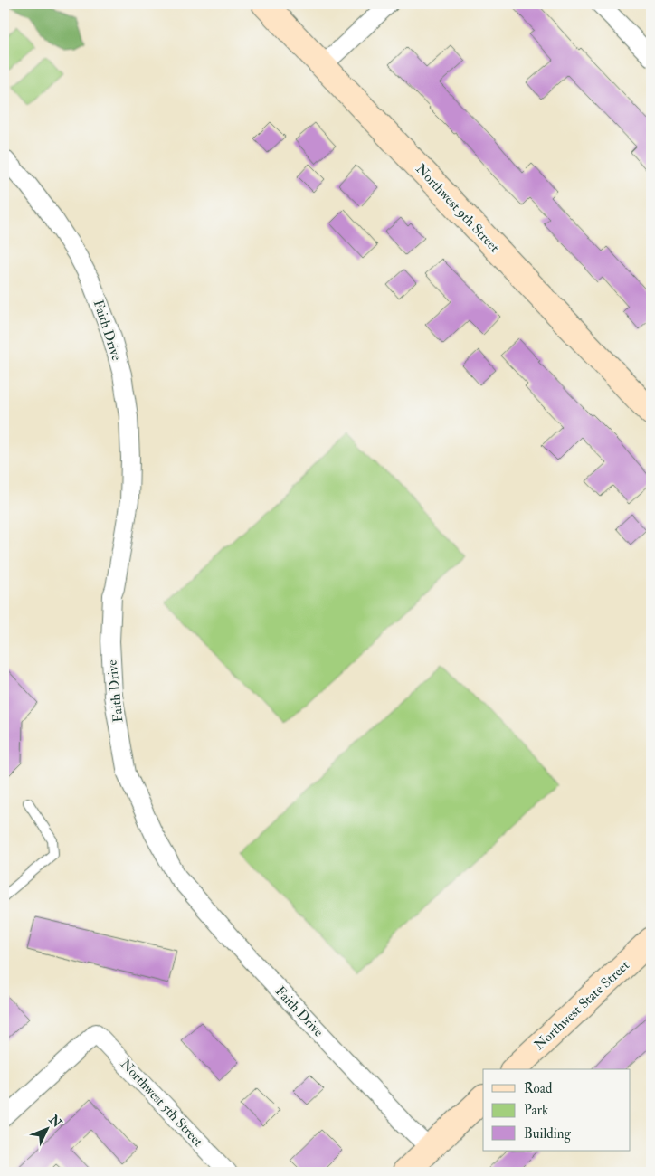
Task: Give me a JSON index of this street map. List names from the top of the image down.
{
  "streets": {
    "street": [
      "Northwest 9th Street",
      "Faith Drive",
      "Northwest State Street",
      "Northwest 5th Street"
    ]
  },
  "legend": ["Road", "Park", "Building"],
  "north": "top right"
}
